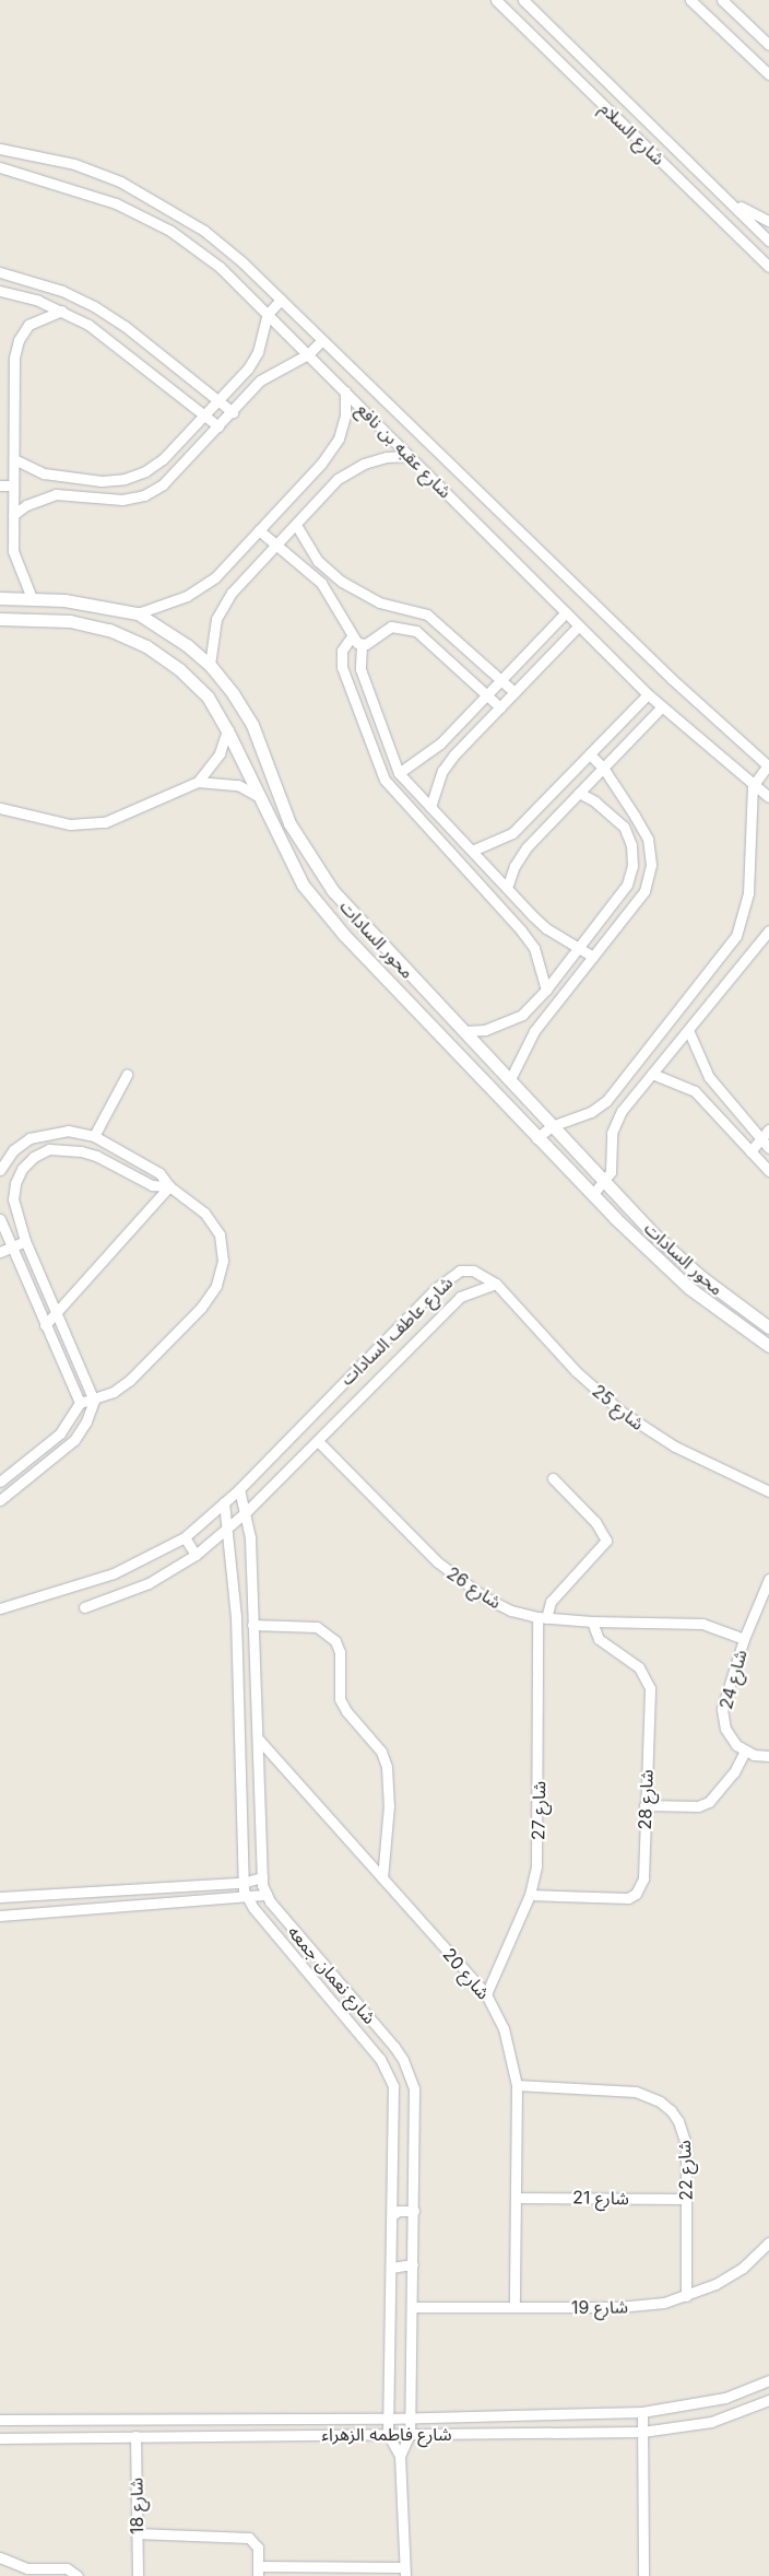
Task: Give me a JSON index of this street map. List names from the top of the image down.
{
  "streets": {
    "street": [
      "شارع السلام",
      "شارع عقبه بن نافع",
      "محور السادات",
      "شارع عاطف السادات",
      "شارع 25",
      "شارع 26",
      "شارع 24",
      "شارع 28",
      "شارع 27",
      "شارع 20",
      "شارع نعمان جمعه",
      "شارع 22",
      "شارع 21",
      "شارع 19",
      "شارع فاطمه الزهراء",
      "شارع 18"
    ]
  },
  "crossings": [
    ["شارع عاطف السادات", "شارع 25"],
    ["شارع عاطف السادات", "شارع 26"],
    ["شارع عاطف السادات", "شارع نعمان جمعه"],
    ["شارع 26", "شارع 24"],
    ["شارع 26", "شارع 28"],
    ["شارع 26", "شارع 27"],
    ["شارع 28", "شارع 27"],
    ["شارع 27", "شارع 20"],
    ["شارع 20", "شارع نعمان جمعه"],
    ["شارع 20", "شارع 22"],
    ["شارع 20", "شارع 21"],
    ["شارع 20", "شارع 19"],
    ["شارع نعمان جمعه", "شارع 19"],
    ["شارع نعمان جمعه", "شارع فاطمه الزهراء"],
    ["شارع 22", "شارع 21"],
    ["شارع 22", "شارع 19"],
    ["شارع فاطمه الزهراء", "شارع 18"]
  ]
}
